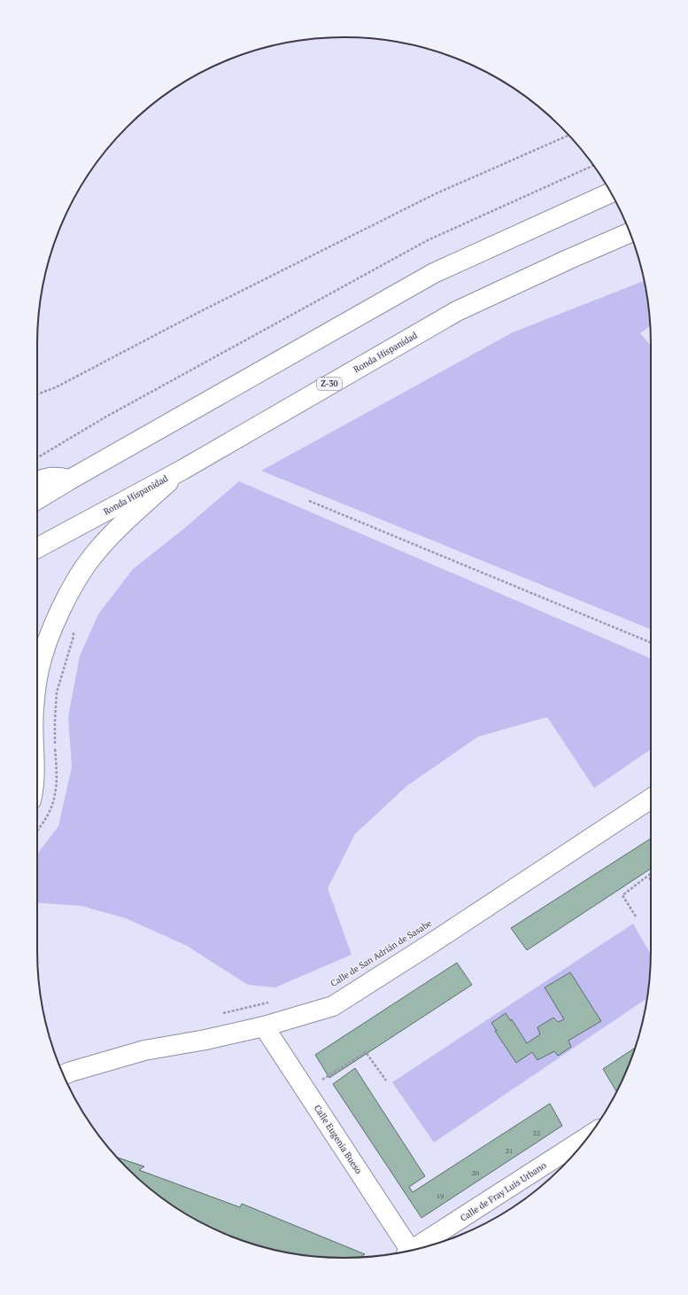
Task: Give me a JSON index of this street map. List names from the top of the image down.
{
  "streets": {
    "main road": [
      "Ronda Hispanidad",
      "Z-30",
      "Calle de San Adrián de Sasabe",
      "Calle Eugenia Bueso",
      "Calle de Fray Luis Urbano"
    ]
  },
  "crossings": [
    ["Calle de San Adrián de Sasabe", "Calle Eugenia Bueso"]
  ],
  "house_numbers": [
    "22",
    "21",
    "20",
    "19"
  ]
}
